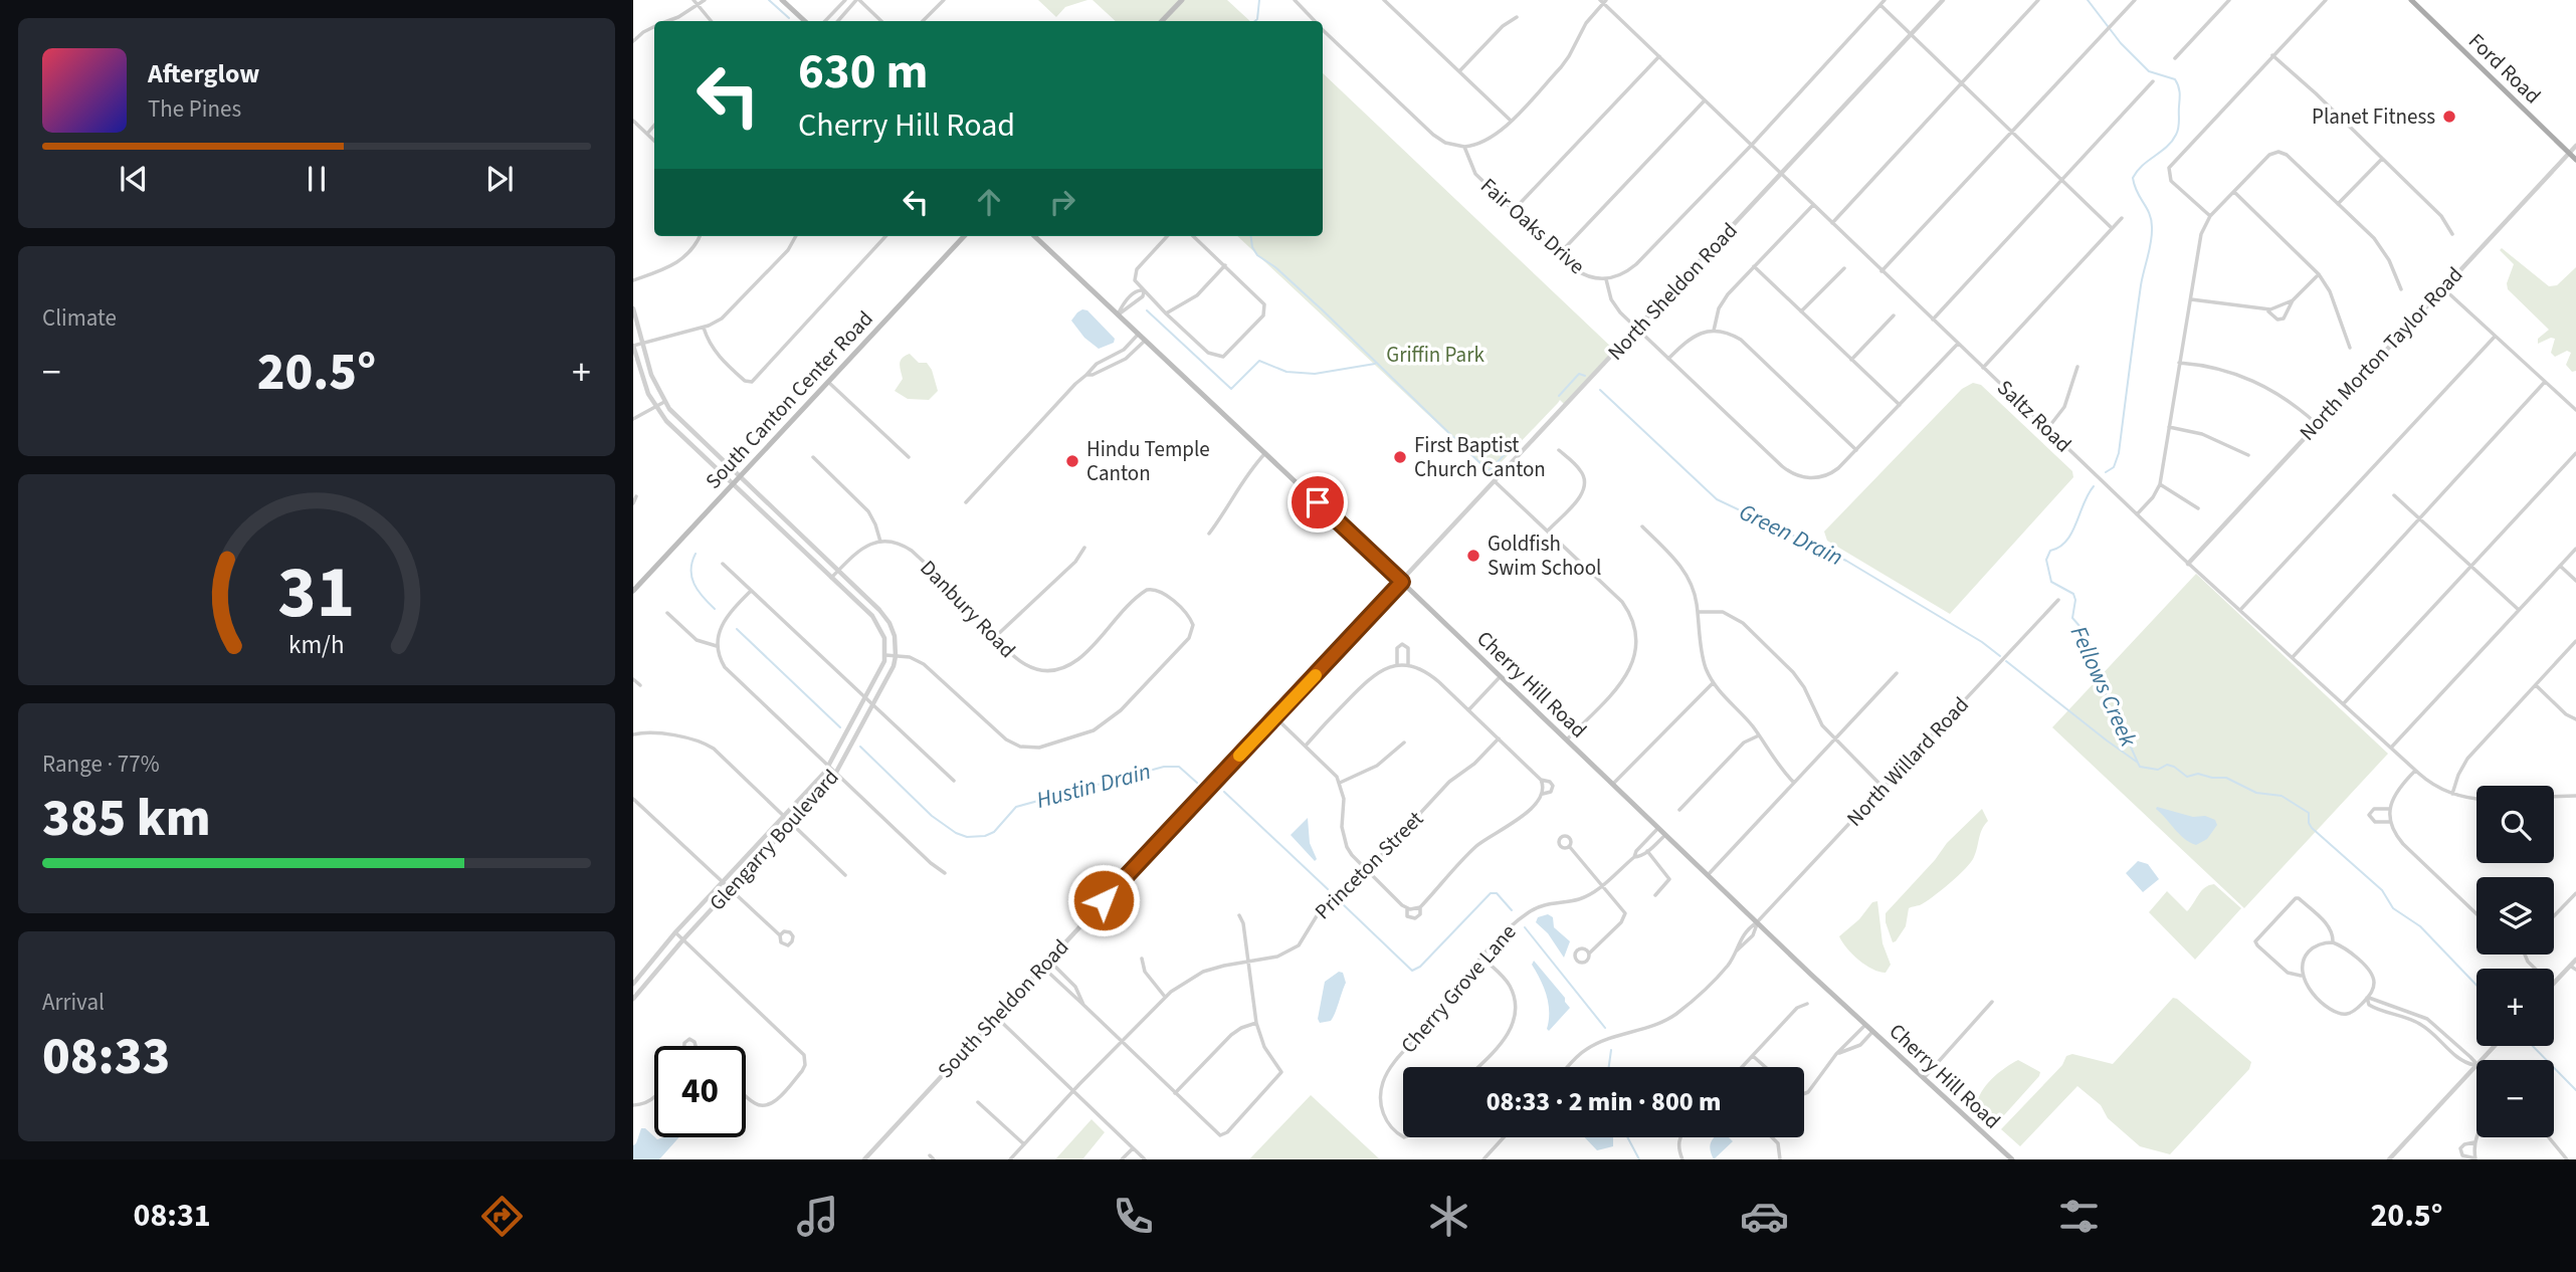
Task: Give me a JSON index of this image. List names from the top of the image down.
{
  "streets": {
    "main road": ["Ford Road", "South Canton Center Road", "Cherry Hill Road"],
    "street": [
      "Fair Oaks Drive",
      "North Sheldon Road",
      "North Morton Taylor Road",
      "Saltz Road",
      "Danbury Road",
      "North Willard Road",
      "Glengarry Boulevard",
      "Princeton Street",
      "Cherry Grove Lane",
      "South Sheldon Road"
    ]
  },
  "crossings": [
    ["Ford Road", "North Morton Taylor Road"],
    ["Fair Oaks Drive", "North Sheldon Road"],
    ["North Sheldon Road", "Saltz Road"],
    ["North Sheldon Road", "Cherry Hill Road"],
    ["North Sheldon Road", "South Sheldon Road"],
    ["North Morton Taylor Road", "Saltz Road"],
    ["Danbury Road", "Glengarry Boulevard"],
    ["Cherry Hill Road", "North Willard Road"],
    ["Cherry Hill Road", "Cherry Grove Lane"],
    ["Cherry Hill Road", "South Sheldon Road"]
  ],
  "water": ["Green Drain", "Fellows Creek", "Hustin Drain"],
  "parks": ["Griffin Park"],
  "places": [
    "Planet Fitness",
    "First Baptist Church Canton",
    "Hindu Temple Canton",
    "Goldfish Swim School"
  ],
  "page": {
    "turn": ["630 m", "Cherry Hill Road"],
    "song": ["Afterglow", "The Pines"],
    "tile": [
      "Climate",
      ["Range · 77%", "385 km"],
      ["Arrival", "08:33"]
    ],
    "heat": ["−", "20.5°", "+"],
    "map_buttons": ["+", "−"],
    "limit": "40",
    "trip": "08:33 · 2 min · 800 m",
    "tabs": ["08:31", "20.5°"],
    "gauge": ["31", "km/h"]
  }
}
